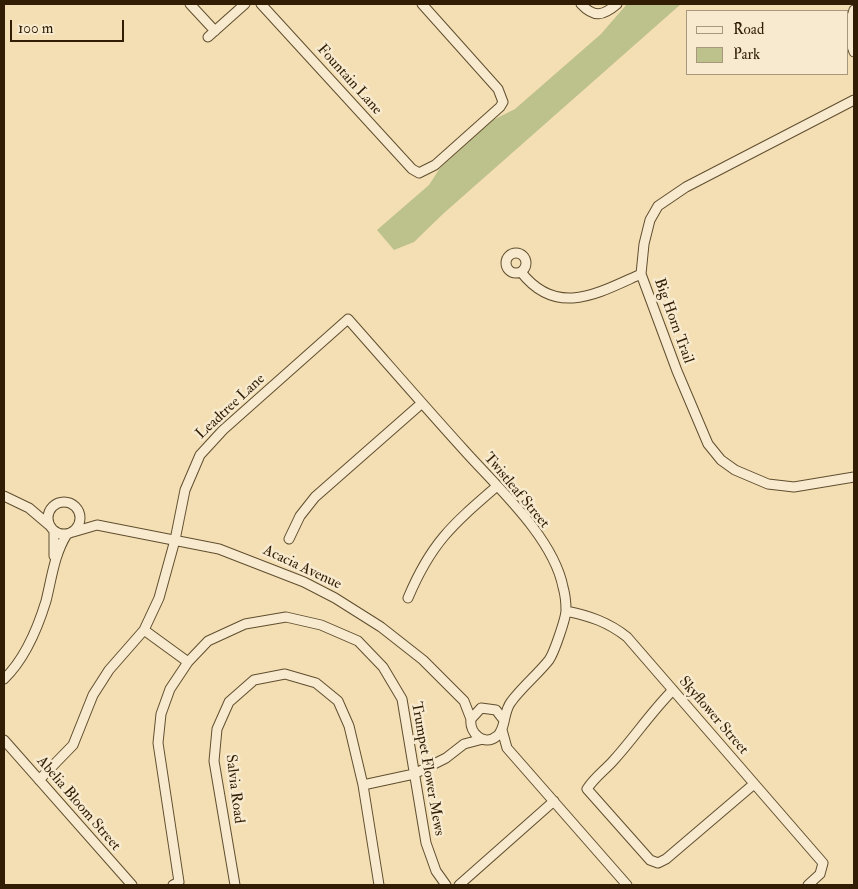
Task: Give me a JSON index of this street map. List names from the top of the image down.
{
  "streets": {
    "street": [
      "Fountain Lane",
      "Big Horn Trail",
      "Leadtree Lane",
      "Twistleaf Street",
      "Acacia Avenue",
      "Skyflower Street",
      "Trumpet Flower Mews",
      "Salvia Road",
      "Abelia Bloom Street"
    ]
  },
  "crossings": [
    ["Leadtree Lane", "Twistleaf Street"],
    ["Leadtree Lane", "Acacia Avenue"],
    ["Leadtree Lane", "Abelia Bloom Street"],
    ["Twistleaf Street", "Acacia Avenue"],
    ["Twistleaf Street", "Skyflower Street"]
  ],
  "legend": ["Road", "Park"],
  "scale_bar": "100 m"
}
